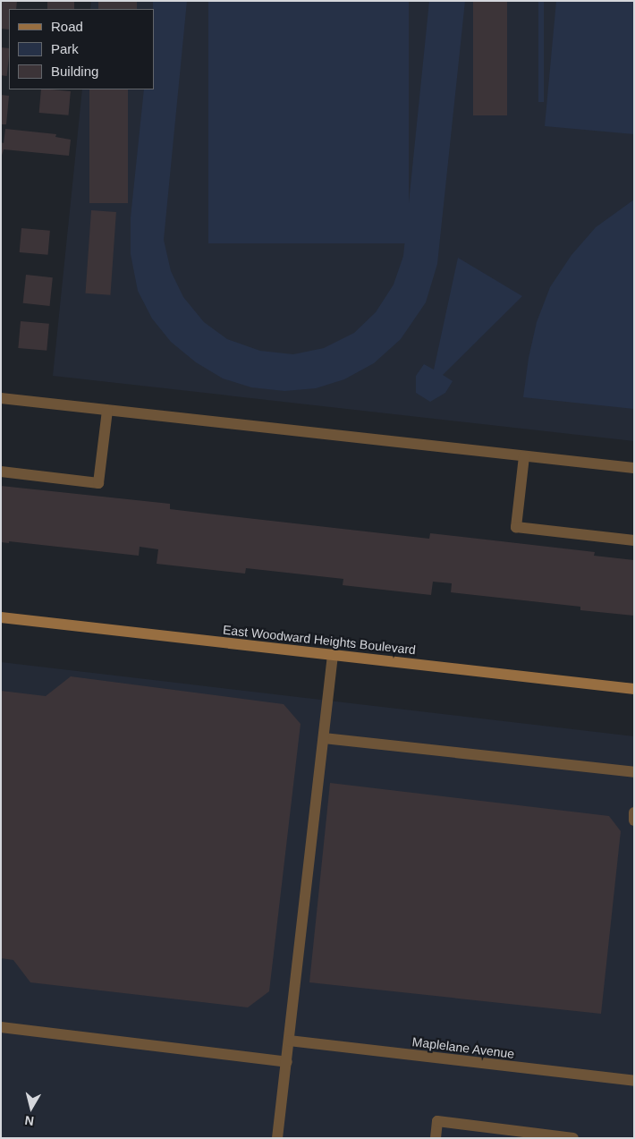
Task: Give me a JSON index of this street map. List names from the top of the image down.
{
  "streets": {
    "street": ["East Woodward Heights Boulevard", "Maplelane Avenue"]
  },
  "legend": ["Road", "Park", "Building"],
  "north": "bottom"
}
